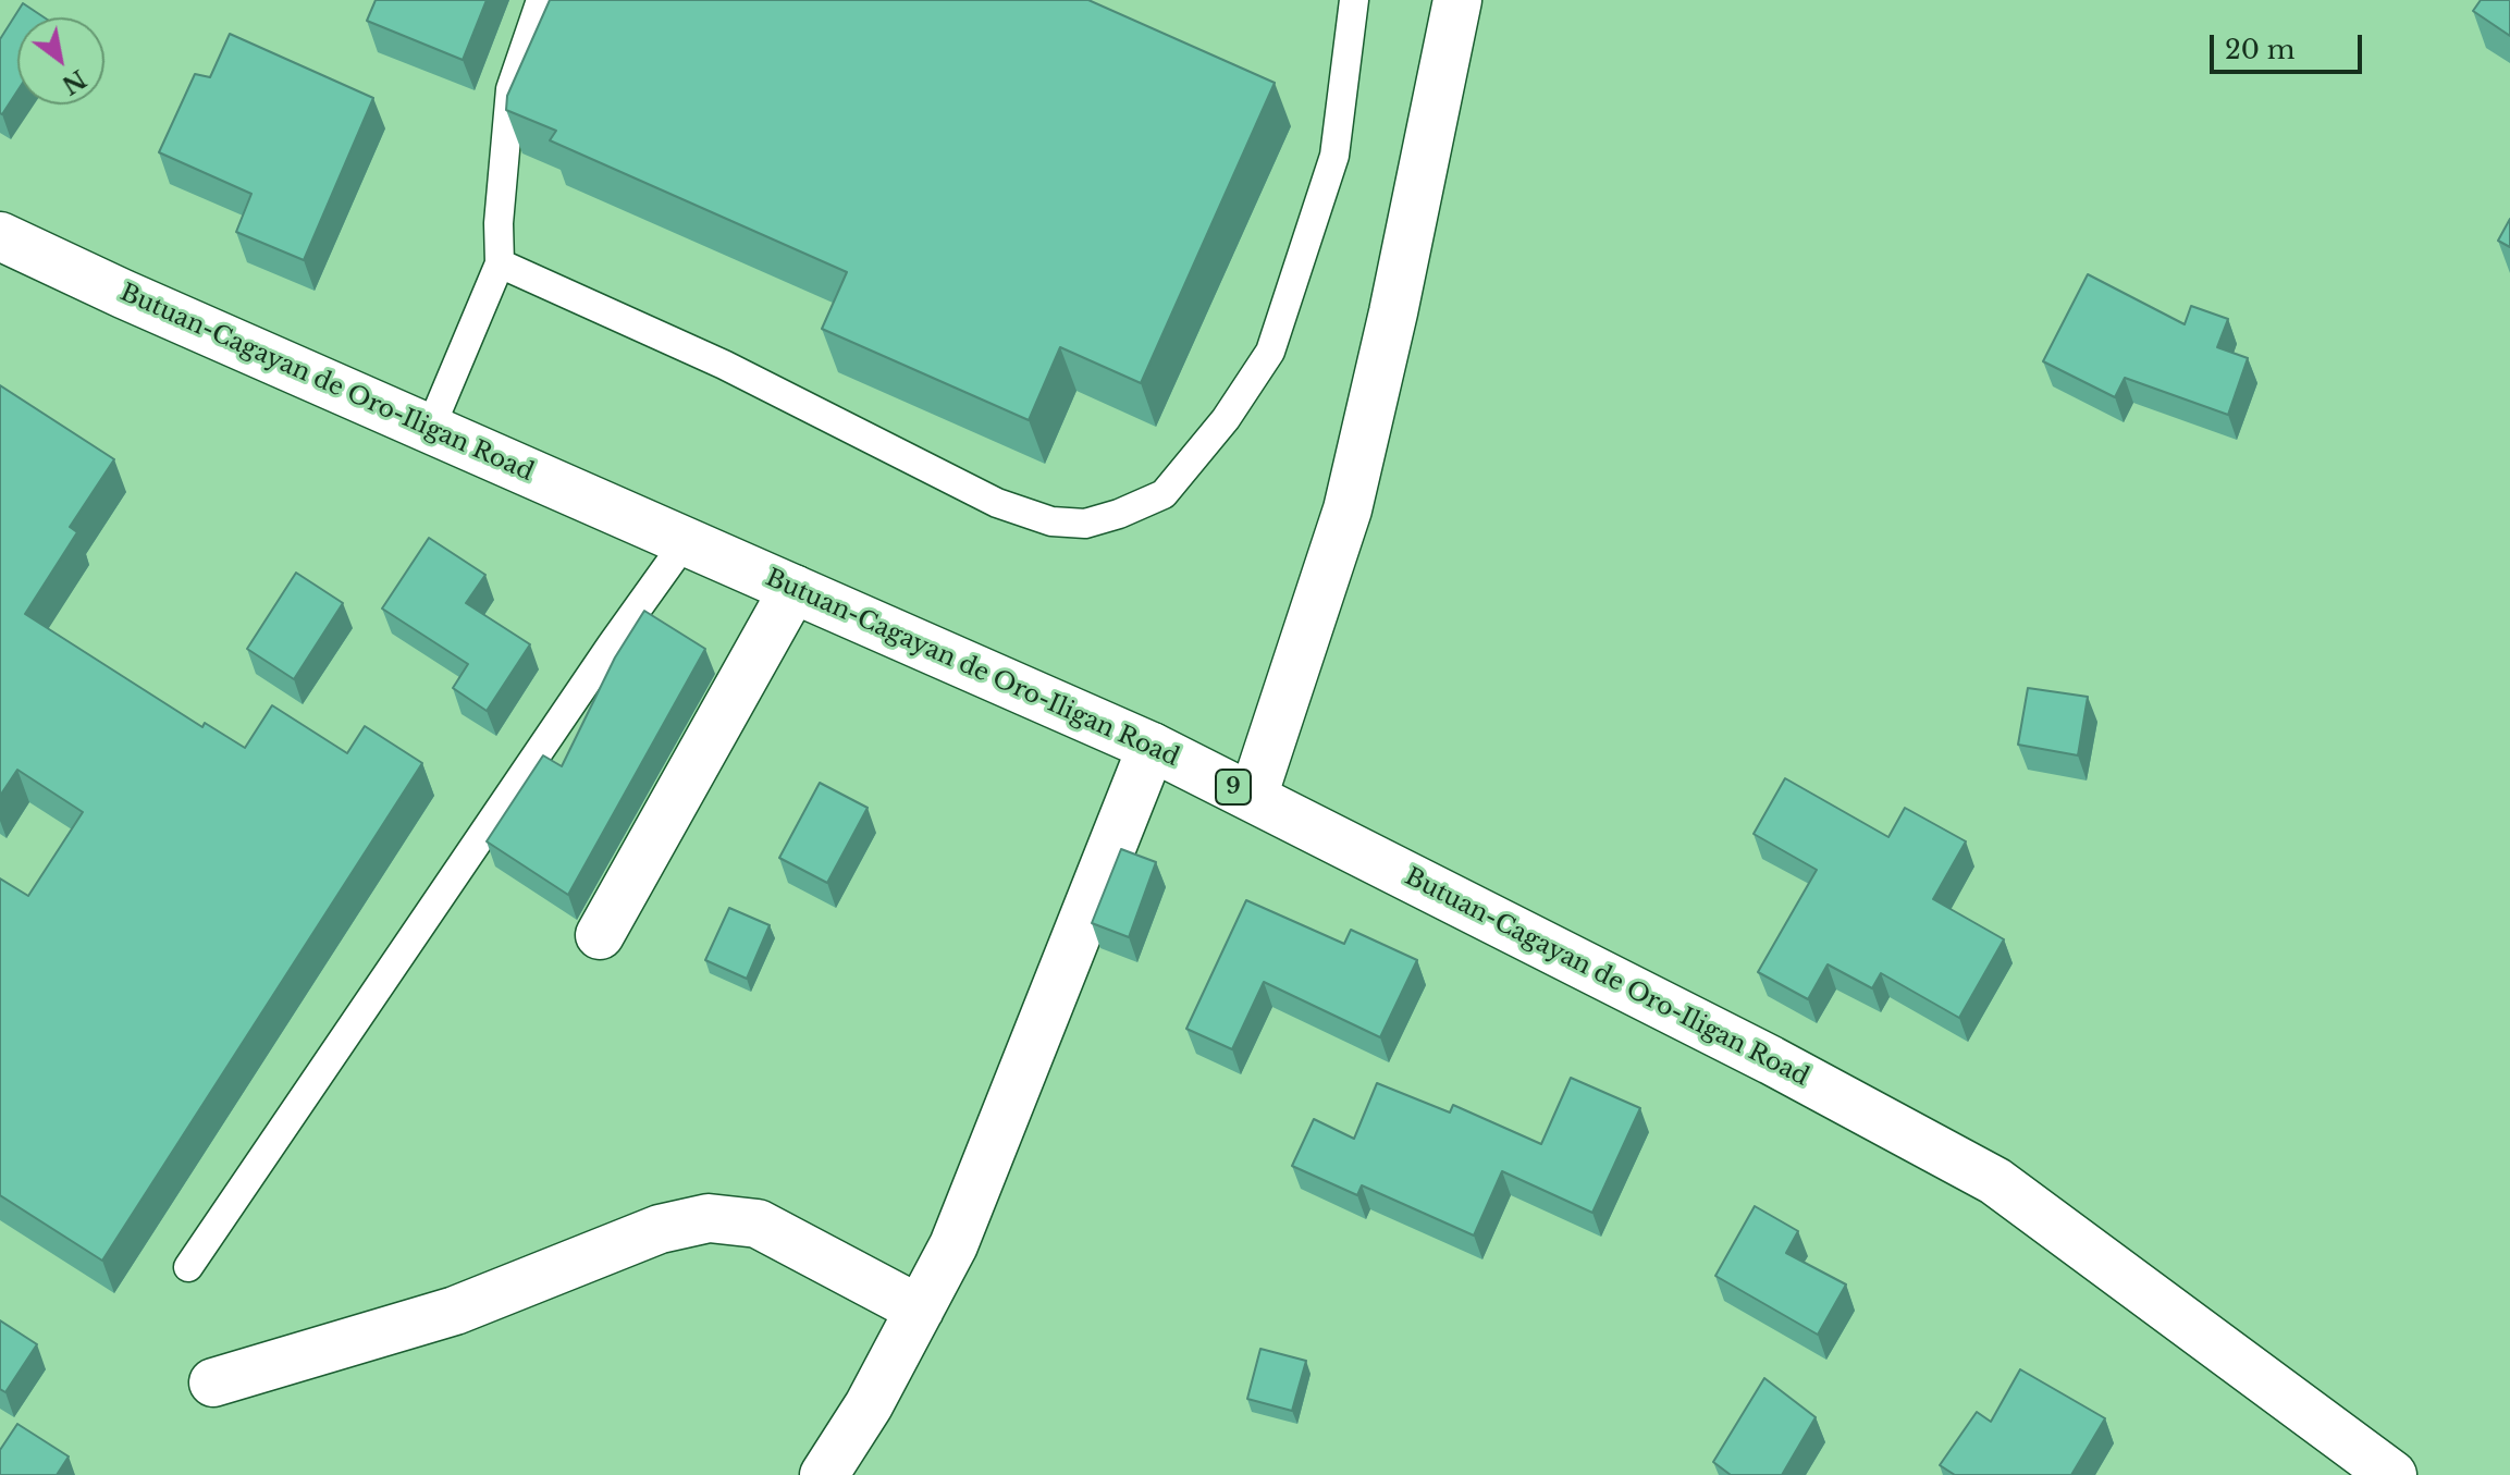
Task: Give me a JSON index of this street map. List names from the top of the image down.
{
  "streets": {
    "main road": ["Butuan-Cagayan de Oro-Iligan Road", "9"]
  },
  "scale_bar": "20 m",
  "north": "bottom right"
}
